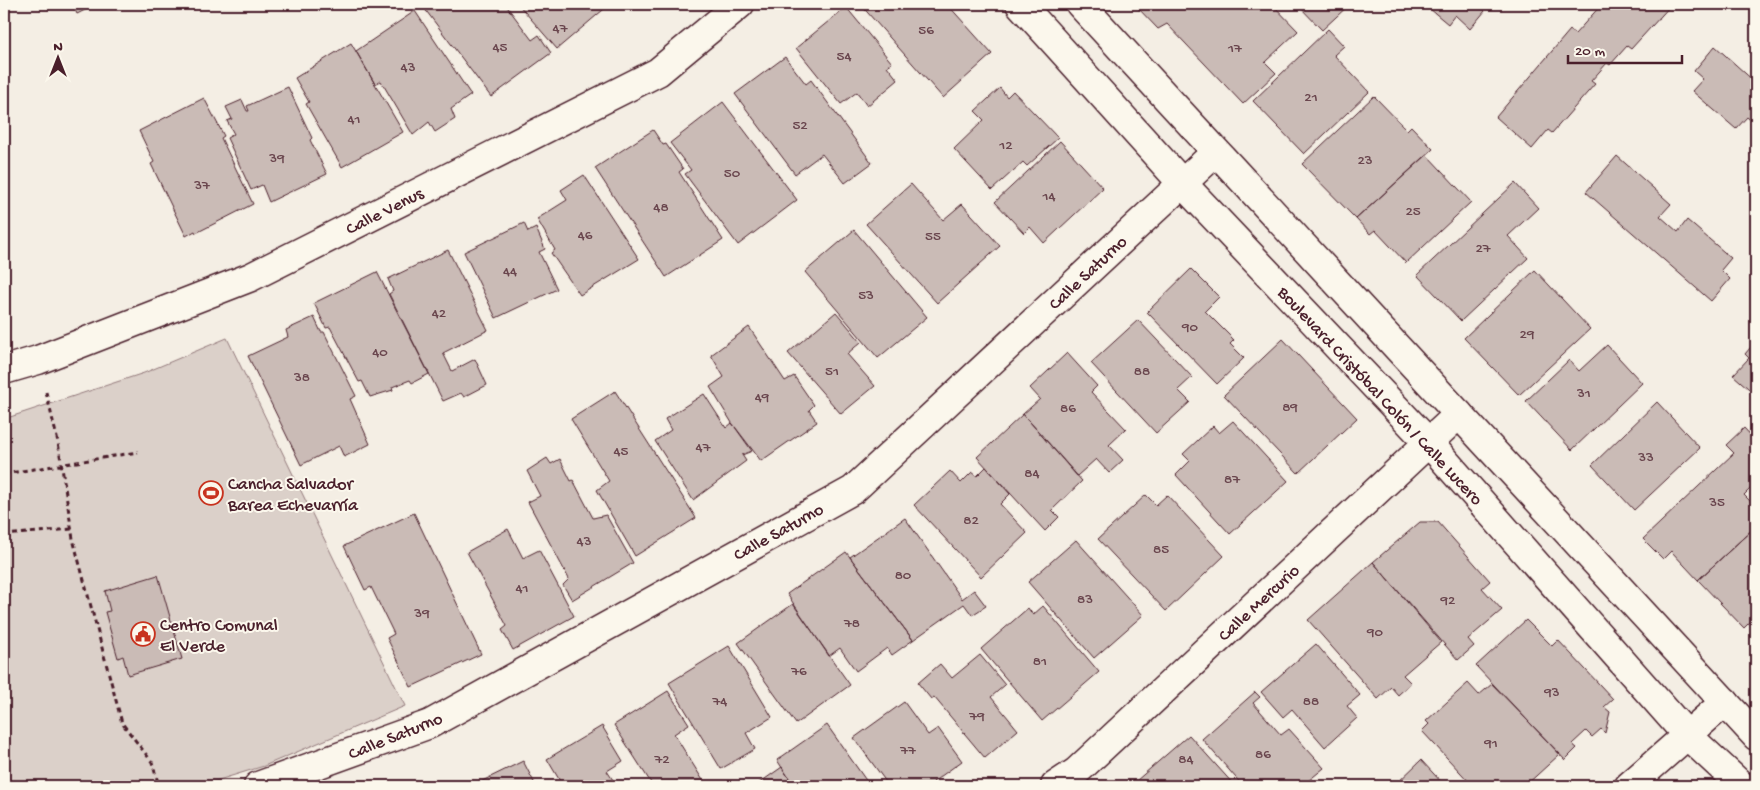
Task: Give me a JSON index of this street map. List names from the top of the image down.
{
  "streets": {
    "street": [
      "Calle Venus",
      "Calle Saturno",
      "Boulevard Cristóbal Colón / Calle Lucero",
      "Calle Mercurio"
    ]
  },
  "crossings": [
    ["Calle Saturno", "Boulevard Cristóbal Colón / Calle Lucero"],
    ["Boulevard Cristóbal Colón / Calle Lucero", "Calle Mercurio"]
  ],
  "places": {
    "sports": ["Cancha Salvador Barea Echevarría"],
    "public building": ["Centro Comunal El Verde"]
  },
  "house_numbers": [
    "47",
    "56",
    "45",
    "17",
    "54",
    "43",
    "21",
    "41",
    "52",
    "12",
    "39",
    "23",
    "50",
    "37",
    "14",
    "48",
    "25",
    "46",
    "55",
    "27",
    "44",
    "53",
    "42",
    "90",
    "29",
    "40",
    "51",
    "88",
    "38",
    "31",
    "49",
    "89",
    "86",
    "47",
    "45",
    "33",
    "84",
    "87",
    "35",
    "82",
    "43",
    "85",
    "80",
    "41",
    "83",
    "92",
    "39",
    "78",
    "90",
    "81",
    "76",
    "93",
    "74",
    "88",
    "79",
    "91",
    "77",
    "86",
    "72",
    "84"
  ],
  "scale_bar": "20 m",
  "north": "top"
}
